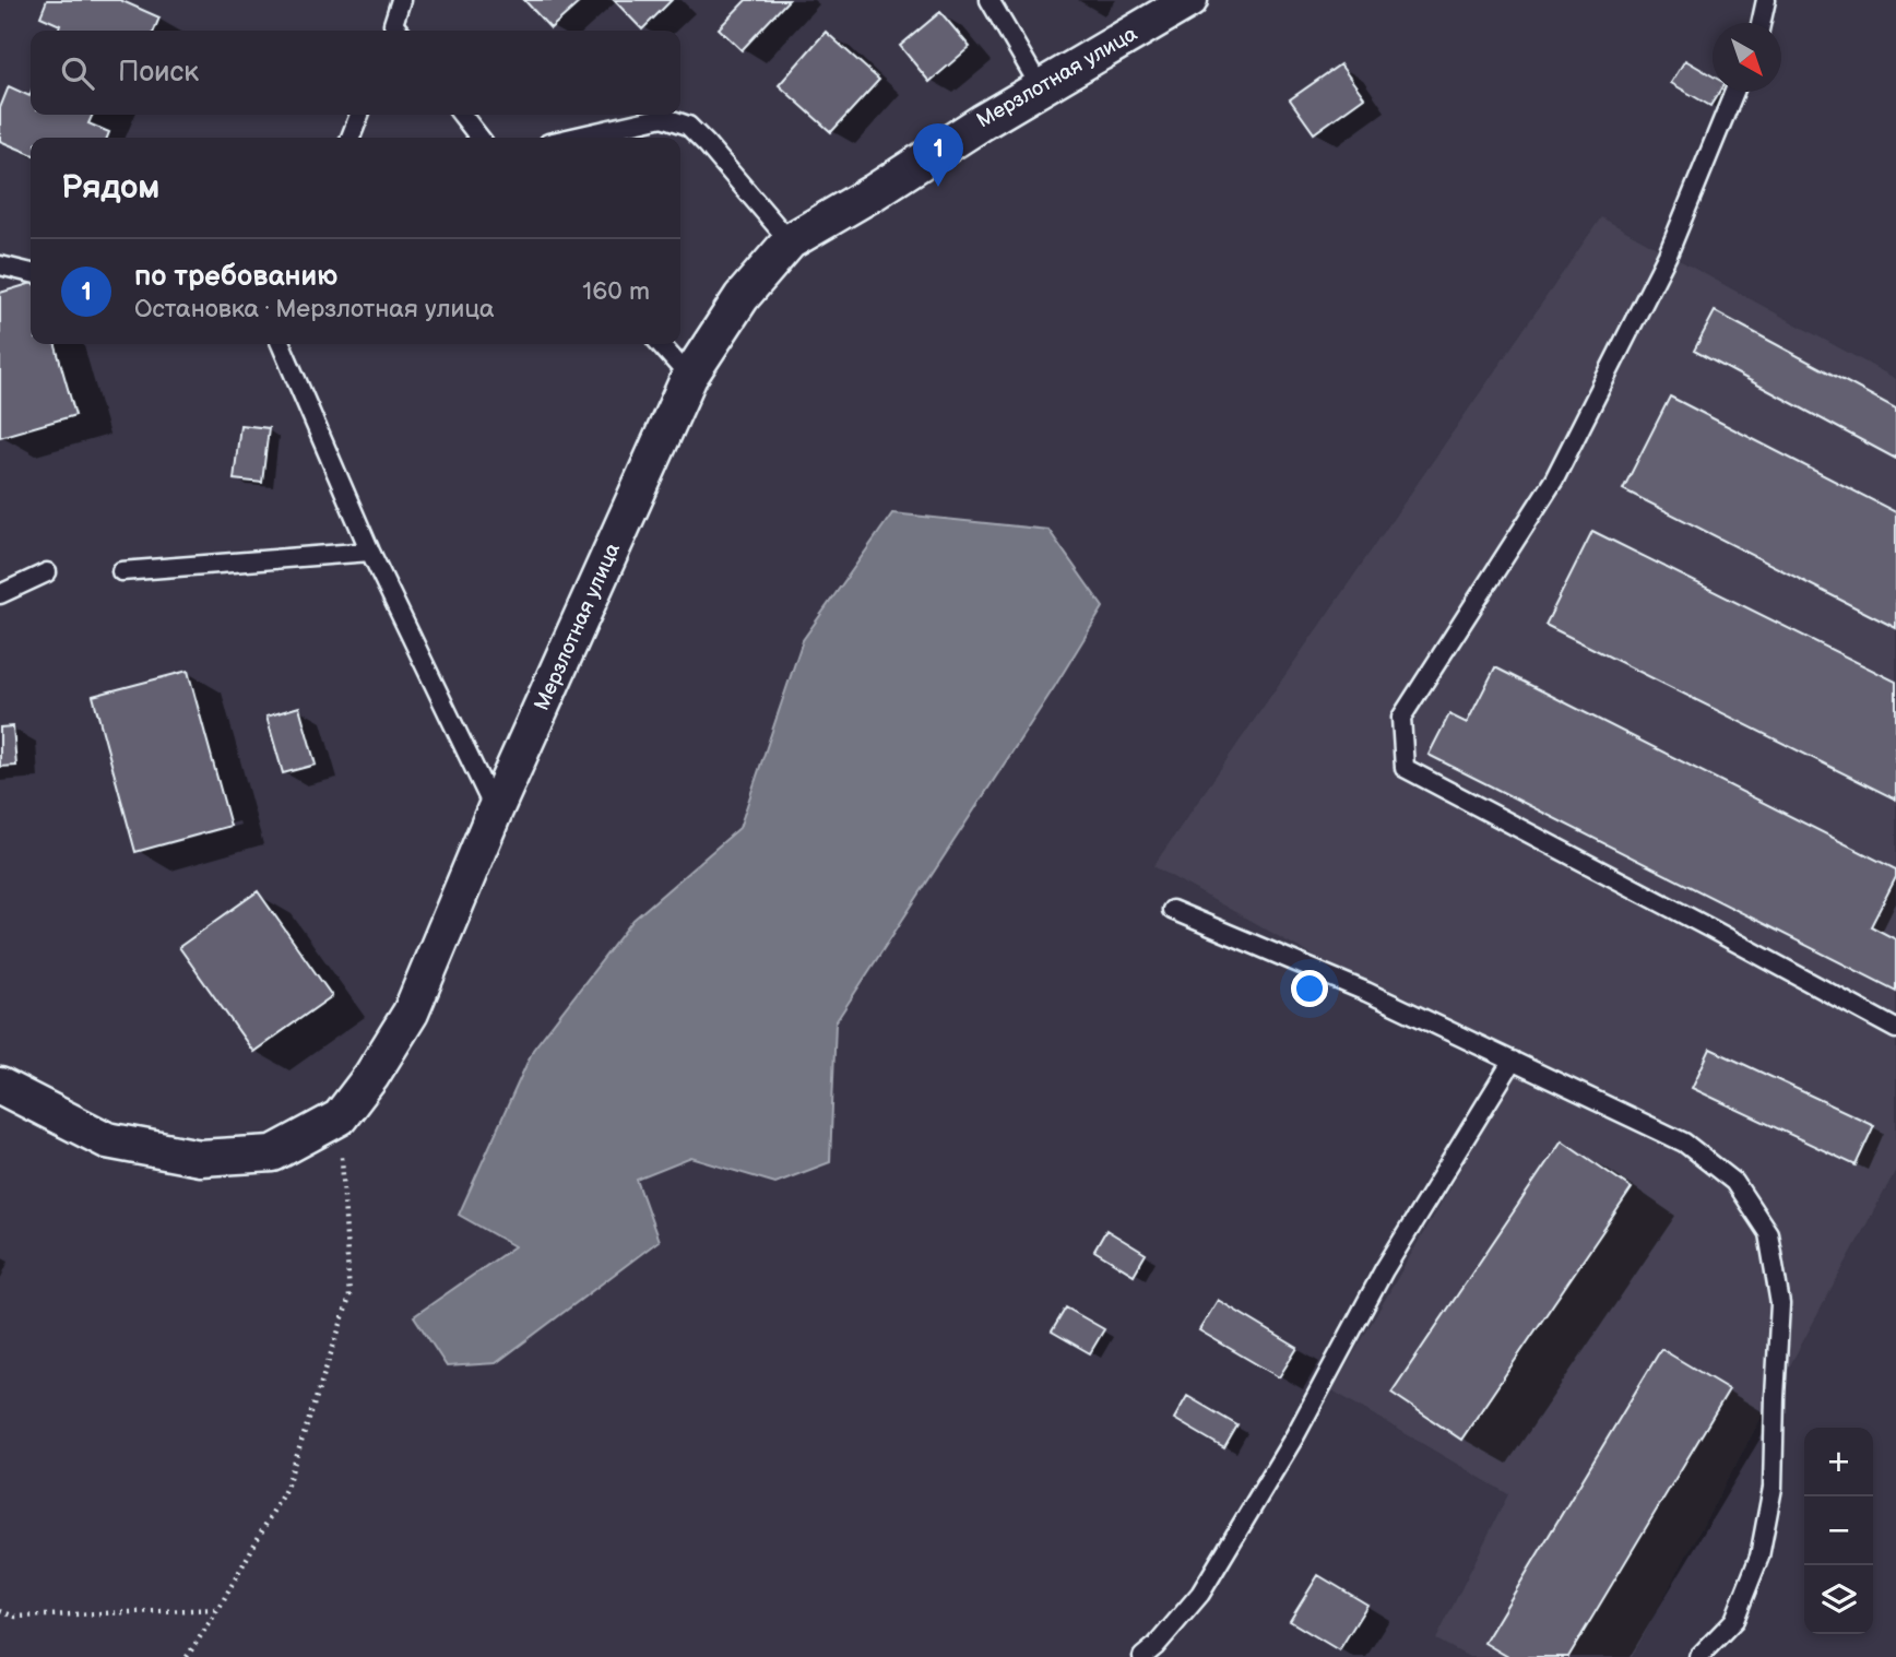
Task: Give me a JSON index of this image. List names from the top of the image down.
{
  "streets": {
    "street": ["Мерзлотная улица"]
  },
  "north": "bottom right",
  "page": {
    "search": "Поиск",
    "pins": "1",
    "heading": "Рядом",
    "list": [
      {
        "mark": "1",
        "name": "по требованию",
        "note": "Остановка · Мерзлотная улица",
        "value": "160 m"
      }
    ],
    "map_buttons": ["+", "−"]
  }
}
